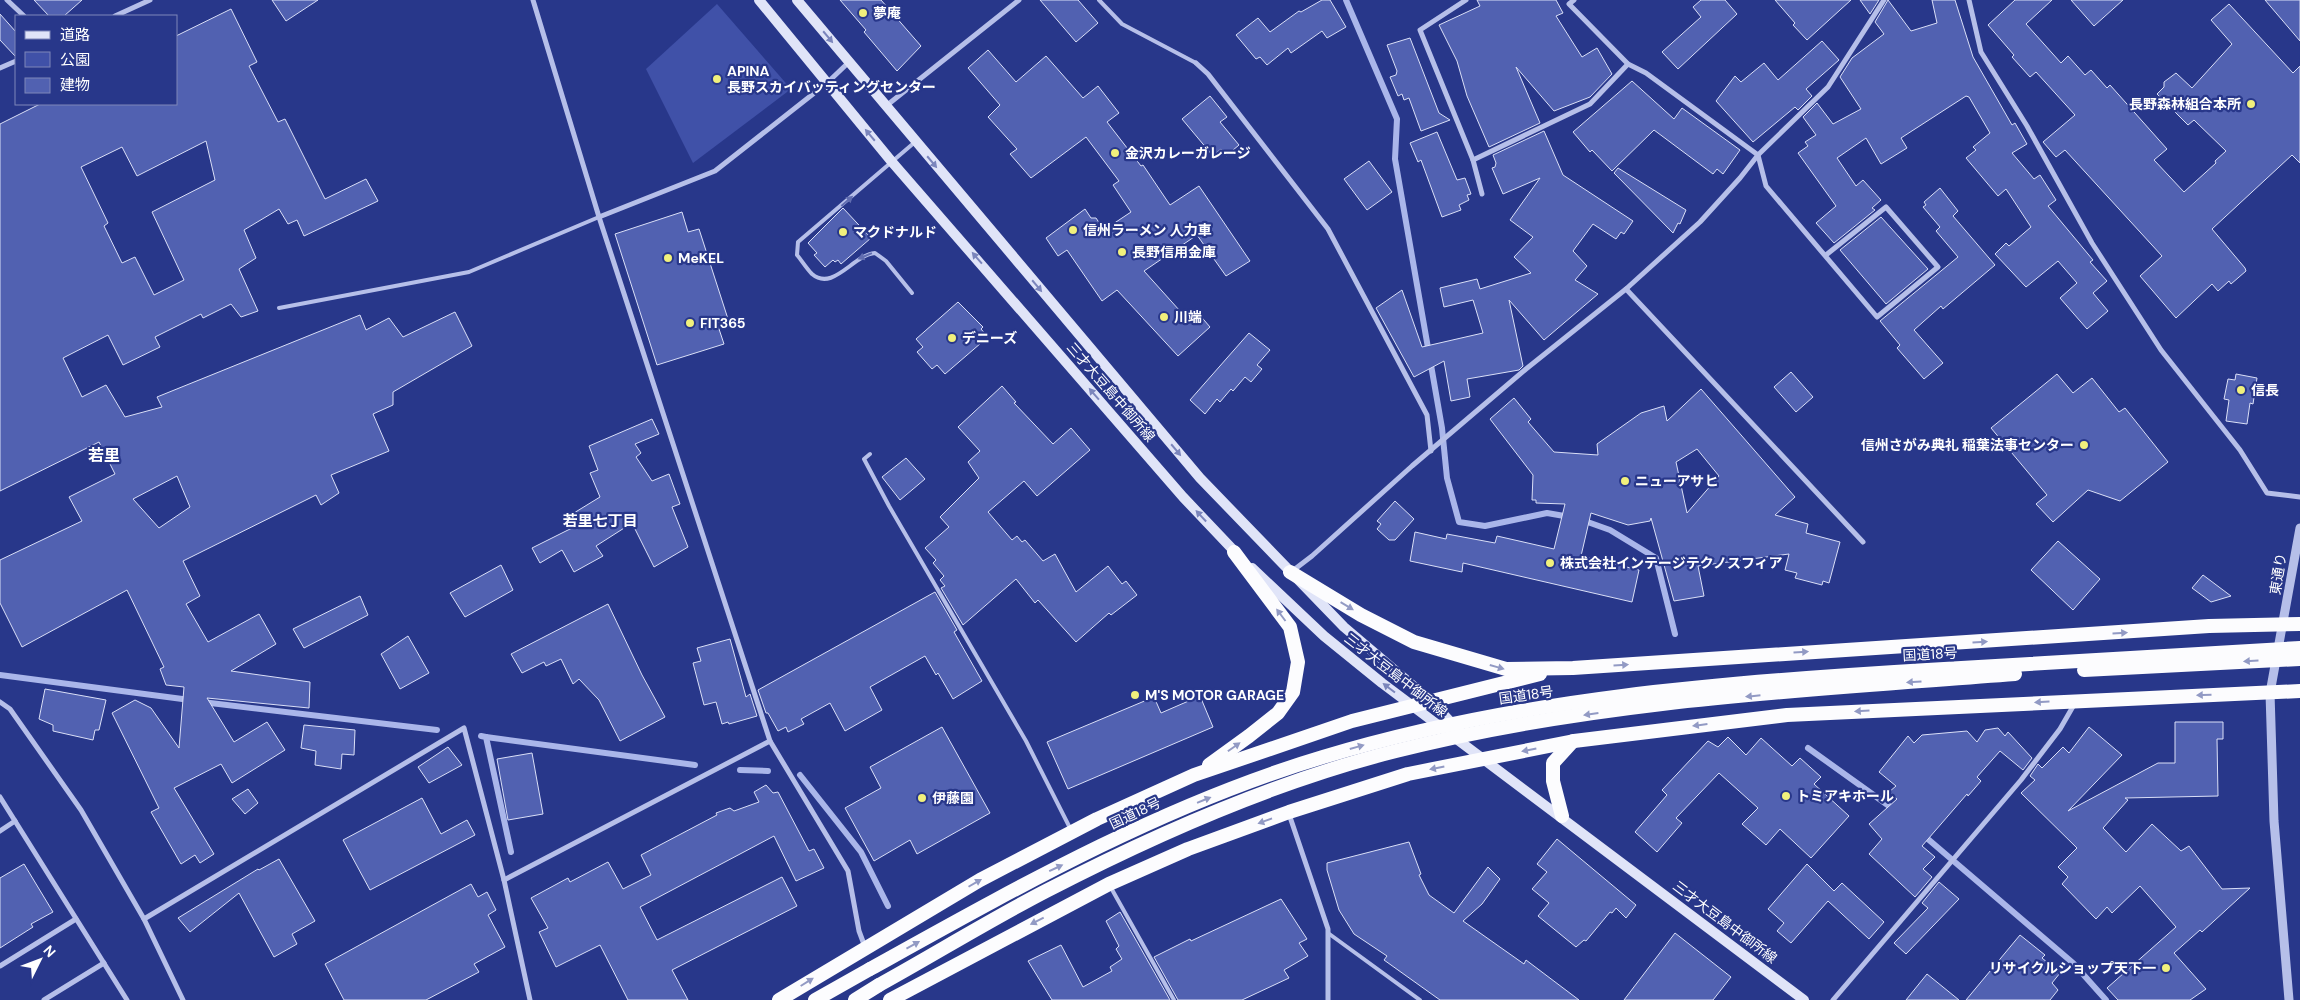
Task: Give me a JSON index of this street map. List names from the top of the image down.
{
  "streets": {
    "highway": ["国道18号"],
    "main road": ["三才大豆島中御所線"],
    "street": ["東通り"]
  },
  "districts": ["若里", "若里七丁目"],
  "places": [
    "夢庵",
    "APINA 長野スカイバッティングセンター",
    "長野森林組合本所",
    "金沢カレーガレージ",
    "信州ラーメン 人力車",
    "マクドナルド",
    "長野信用金庫",
    "MeKEL",
    "川端",
    "FIT365",
    "デニーズ",
    "信長",
    "信州さがみ典礼 稲葉法事センター",
    "ニューアサヒ",
    "株式会社インテージテクノスフィア",
    "M'S MOTOR GARAGE",
    "トミアキホール",
    "伊藤園",
    "リサイクルショップ天下一"
  ],
  "legend": ["道路", "公園", "建物"],
  "north": "top right"
}
